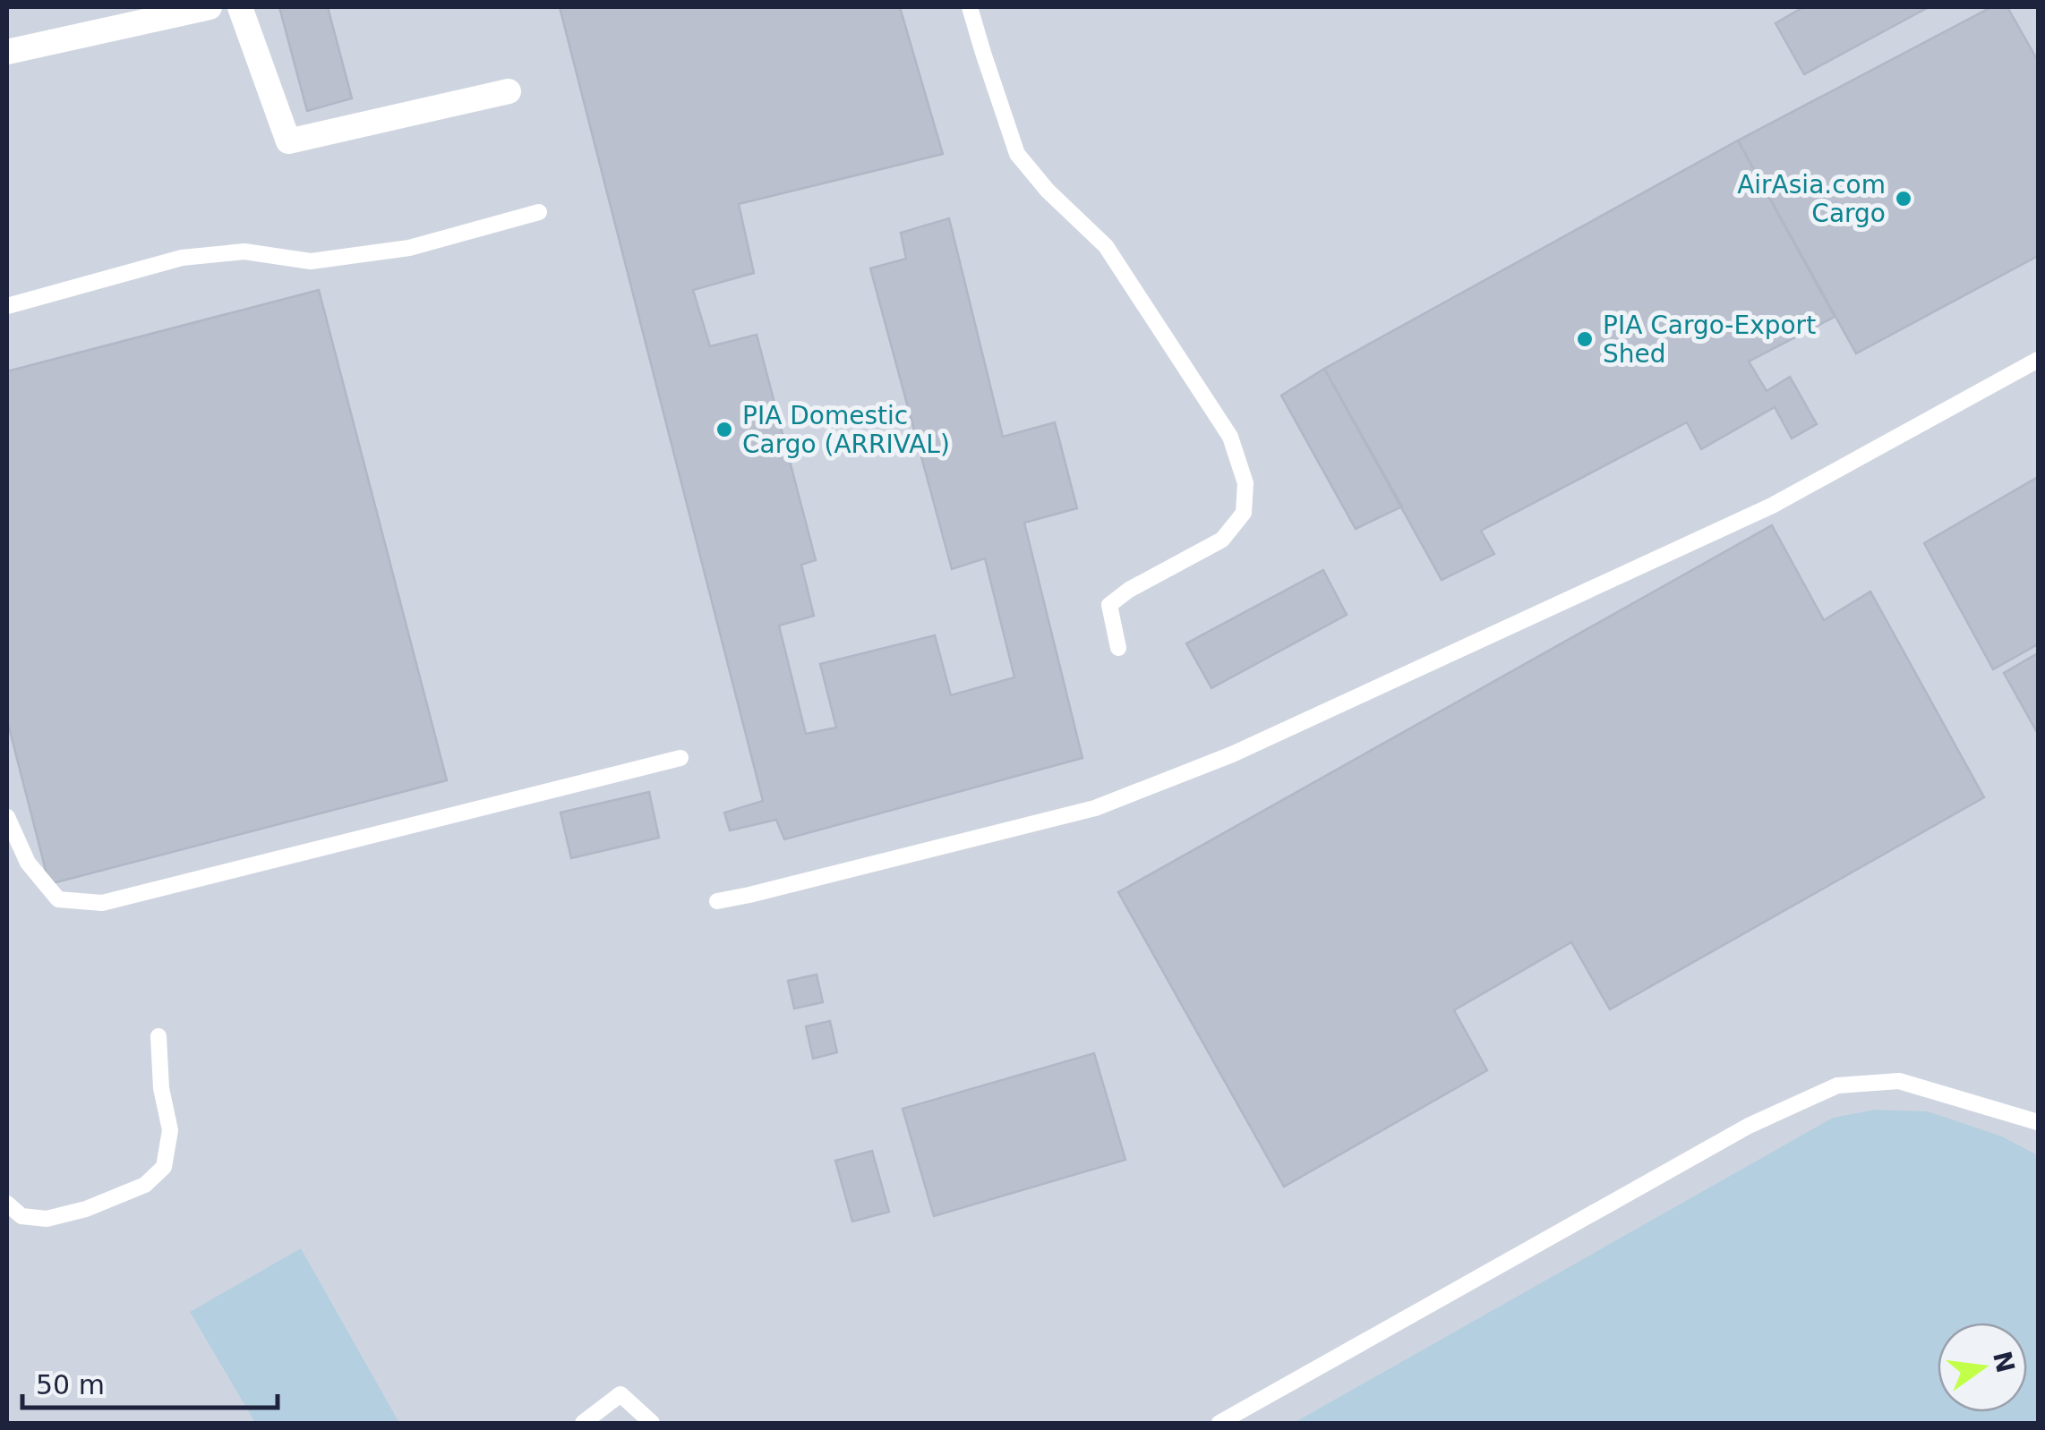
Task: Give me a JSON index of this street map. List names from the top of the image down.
{
  "places": ["AirAsia.com Cargo", "PIA Cargo-Export Shed", "PIA Domestic Cargo (ARRIVAL)"],
  "scale_bar": "50 m",
  "north": "right"
}
